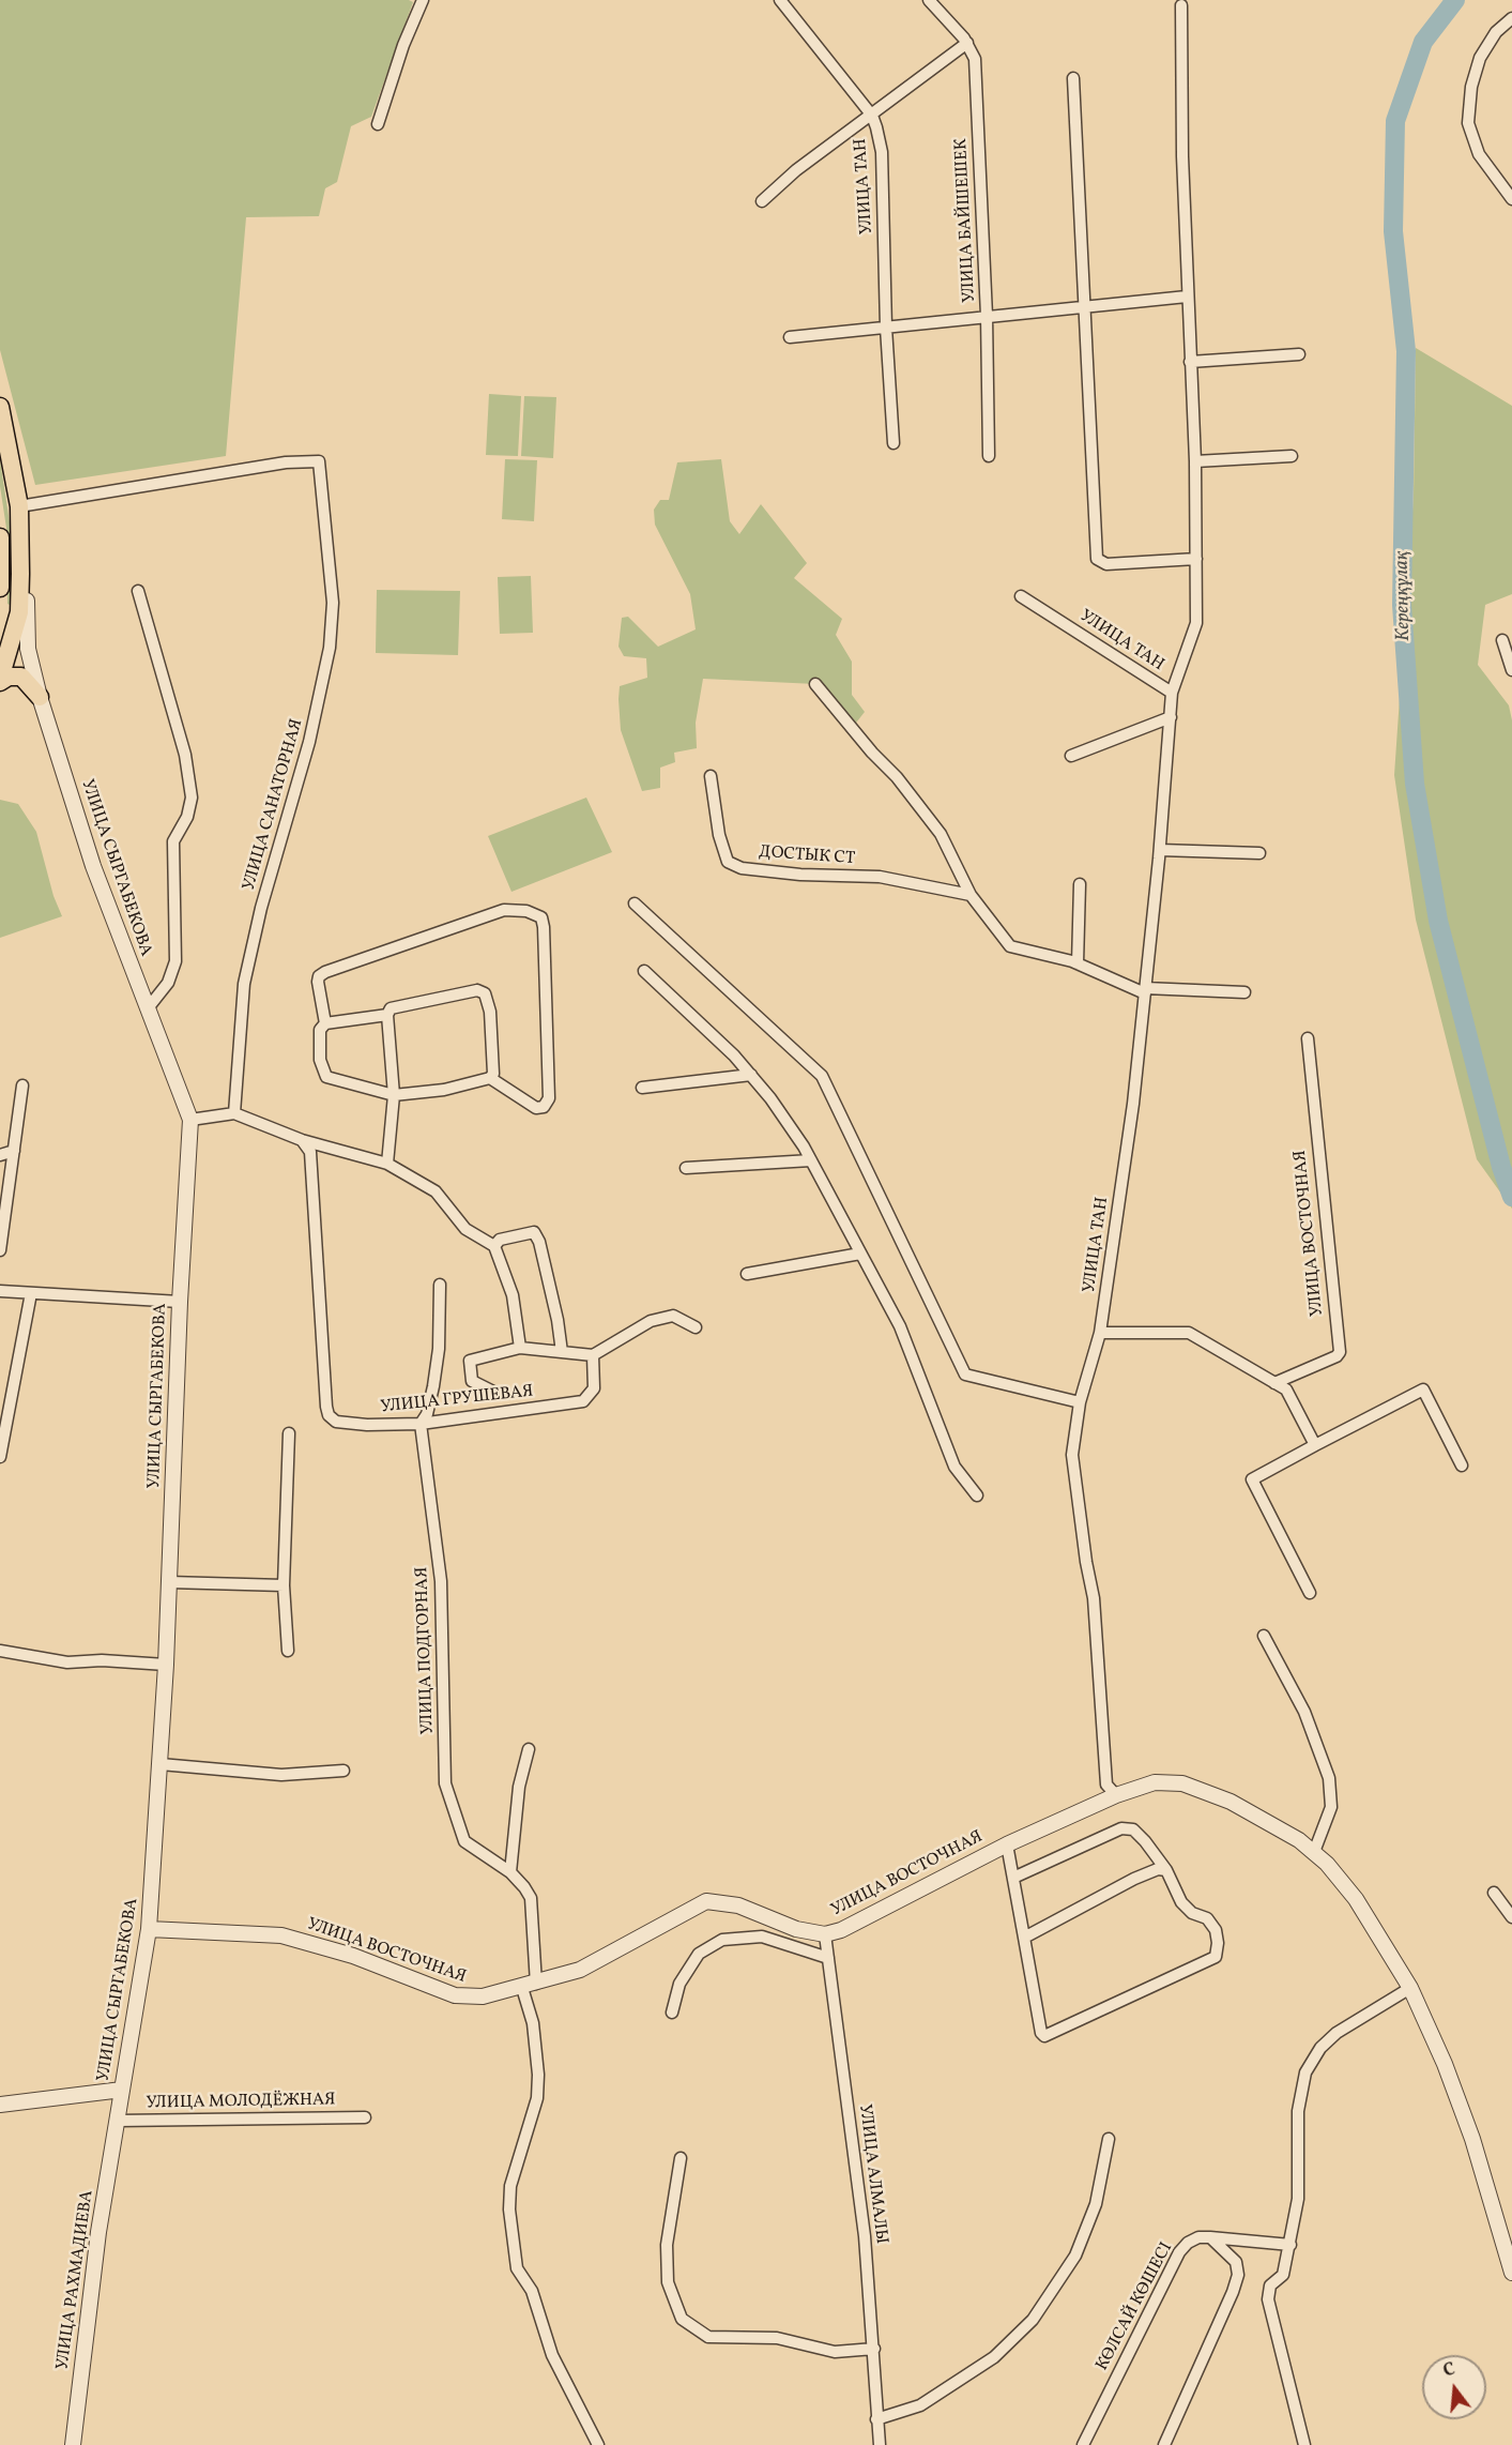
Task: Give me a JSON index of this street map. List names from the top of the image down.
{
  "streets": {
    "street": [
      "УЛИЦА ТАН",
      "УЛИЦА БАЙШЕШЕК",
      "УЛИЦА САНАТОРНАЯ",
      "ДОСТЫК СТ",
      "УЛИЦА СЫРГАБЕКОВА",
      "УЛИЦА ВОСТОЧНАЯ",
      "УЛИЦА ГРУШЕВАЯ",
      "УЛИЦА ПОДГОРНАЯ",
      "УЛИЦА МОЛОДЁЖНАЯ",
      "УЛИЦА АЛМАЛЫ",
      "УЛИЦА РАХМАДИЕВА",
      "КӨЛСАЙ КӨШЕСІ"
    ]
  },
  "crossings": [
    ["УЛИЦА ТАН", "УЛИЦА ВОСТОЧНАЯ"],
    ["УЛИЦА САНАТОРНАЯ", "УЛИЦА СЫРГАБЕКОВА"],
    ["УЛИЦА СЫРГАБЕКОВА", "УЛИЦА ВОСТОЧНАЯ"],
    ["УЛИЦА СЫРГАБЕКОВА", "УЛИЦА МОЛОДЁЖНАЯ"],
    ["УЛИЦА СЫРГАБЕКОВА", "УЛИЦА РАХМАДИЕВА"],
    ["УЛИЦА ВОСТОЧНАЯ", "УЛИЦА ПОДГОРНАЯ"],
    ["УЛИЦА ВОСТОЧНАЯ", "УЛИЦА АЛМАЛЫ"],
    ["УЛИЦА ГРУШЕВАЯ", "УЛИЦА ПОДГОРНАЯ"],
    ["УЛИЦА МОЛОДЁЖНАЯ", "УЛИЦА РАХМАДИЕВА"]
  ],
  "water": ["Кереңқұлақ"],
  "north": "top"
}
